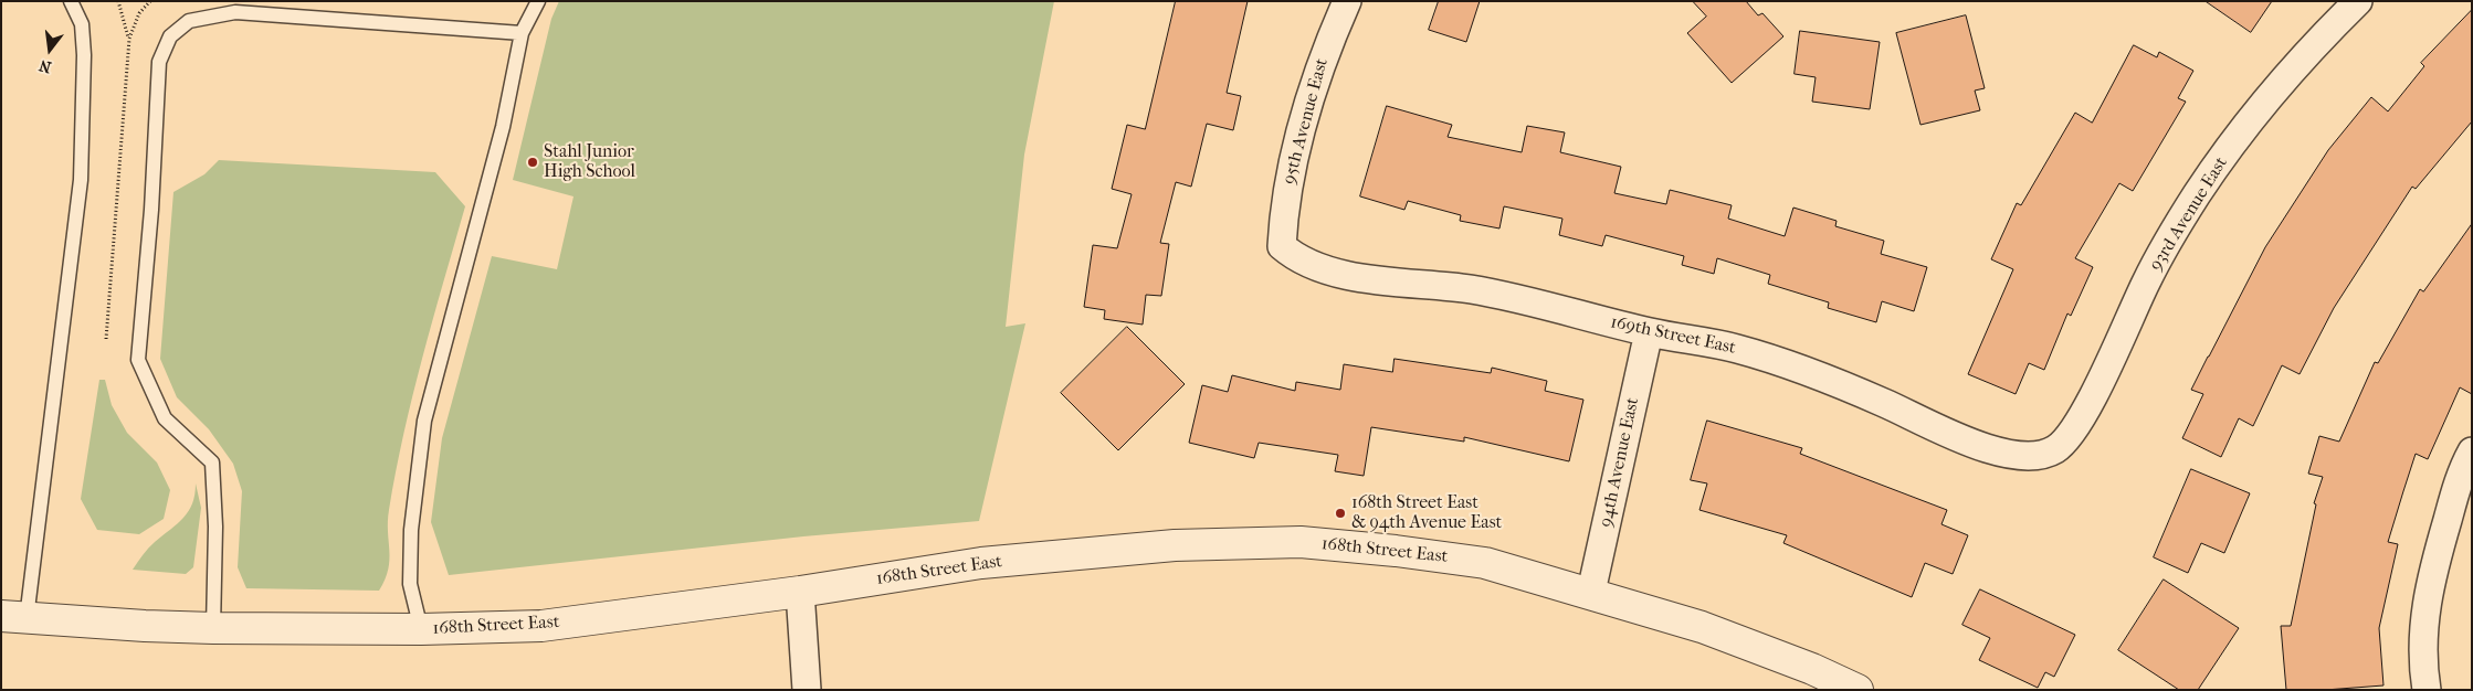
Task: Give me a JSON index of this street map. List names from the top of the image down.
{
  "streets": {
    "street": [
      "95th Avenue East",
      "93rd Avenue East",
      "169th Street East",
      "94th Avenue East",
      "168th Street East"
    ]
  },
  "crossings": [
    ["95th Avenue East", "169th Street East"],
    ["93rd Avenue East", "169th Street East"],
    ["169th Street East", "94th Avenue East"],
    ["94th Avenue East", "168th Street East"]
  ],
  "places": ["Stahl Junior High School", "168th Street East & 94th Avenue East"],
  "north": "bottom"
}
